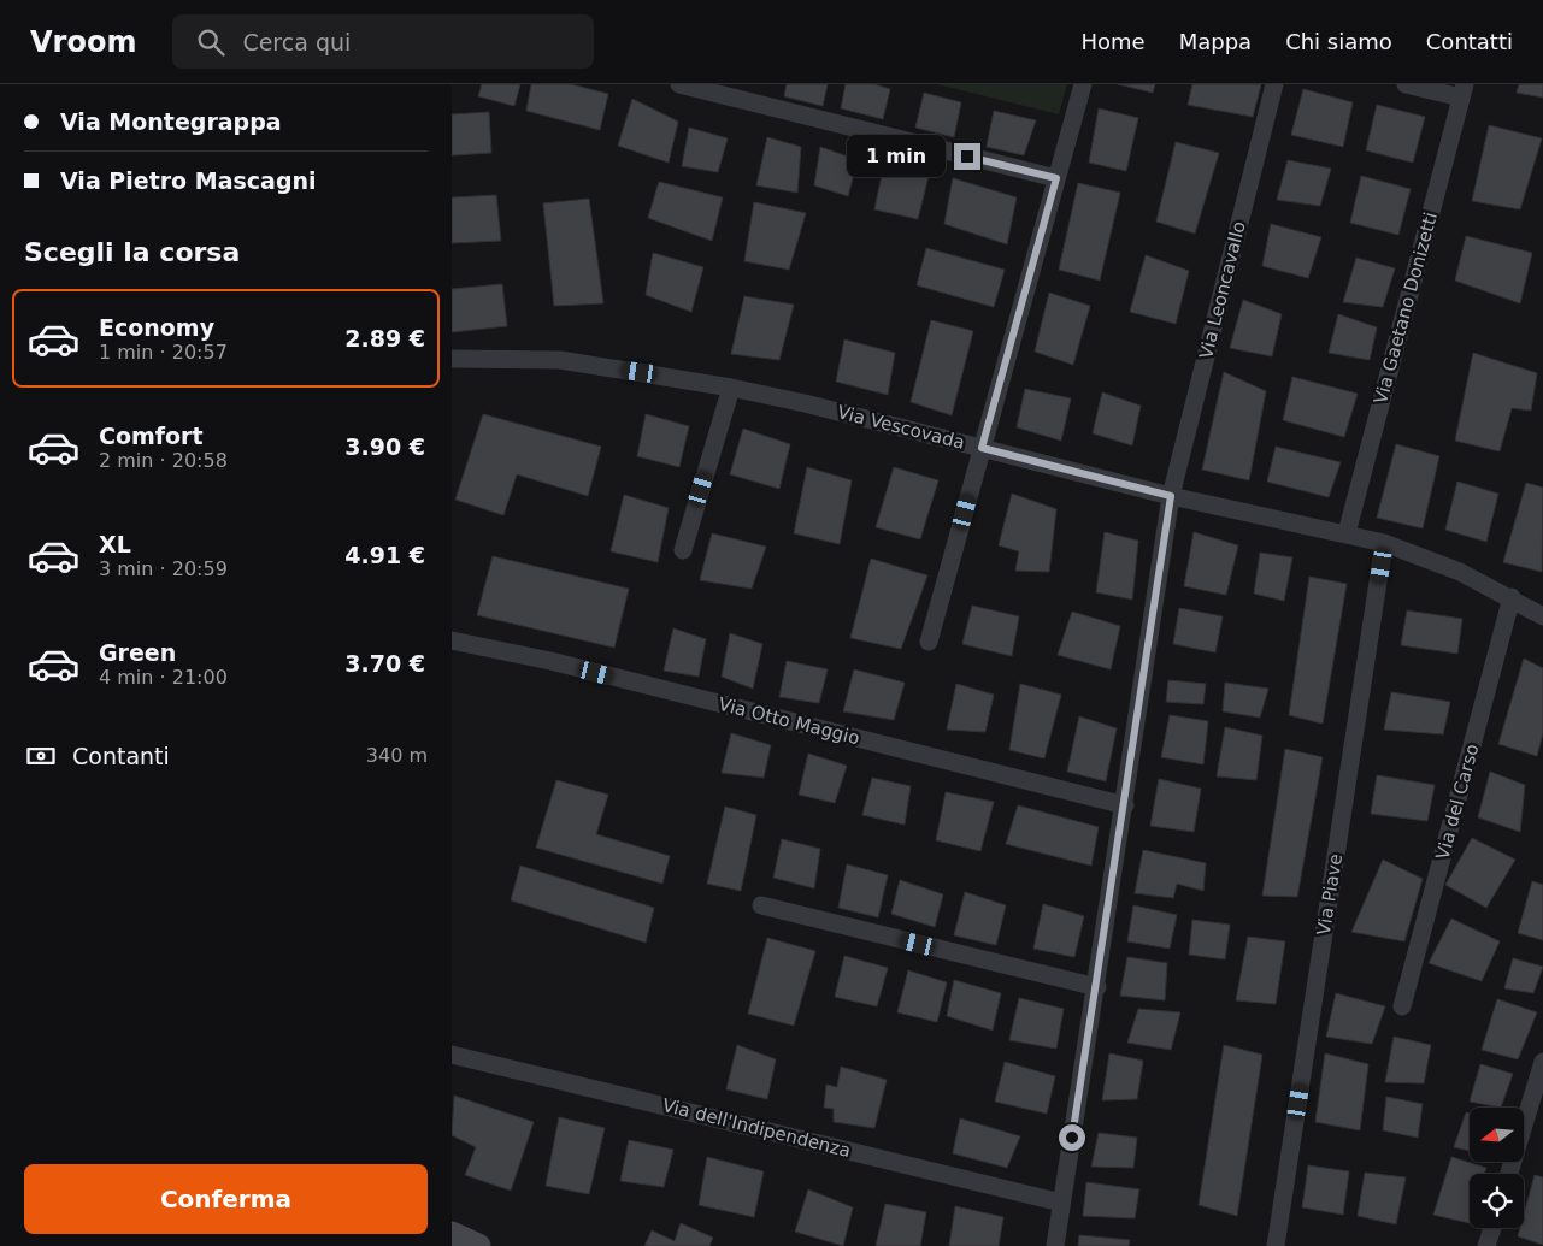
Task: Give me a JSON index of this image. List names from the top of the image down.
{
  "streets": {
    "street": [
      "Via Leoncavallo",
      "Via Gaetano Donizetti",
      "Via Vescovada",
      "Via Otto Maggio",
      "Via del Carso",
      "Via Piave",
      "Via dell'Indipendenza"
    ]
  },
  "crossings": [
    ["Via Leoncavallo", "Via Vescovada"],
    ["Via Leoncavallo", "Via Otto Maggio"],
    ["Via Leoncavallo", "Via dell'Indipendenza"],
    ["Via Gaetano Donizetti", "Via Vescovada"],
    ["Via Vescovada", "Via del Carso"],
    ["Via Vescovada", "Via Piave"]
  ],
  "north": "left",
  "page": {
    "header": "Vroom",
    "search": "Cerca qui",
    "nav": [
      "Home",
      "Mappa",
      "Chi siamo",
      "Contatti"
    ],
    "banner": ["Via Montegrappa", "Via Pietro Mascagni"],
    "bubble": "1 min",
    "heading": "Scegli la corsa",
    "list": [
      {
        "name": "Economy",
        "note": "1 min · 20:57",
        "value": "2.89 €"
      },
      {
        "name": "Comfort",
        "note": "2 min · 20:58",
        "value": "3.90 €"
      },
      {
        "name": "XL",
        "note": "3 min · 20:59",
        "value": "4.91 €"
      },
      {
        "name": "Green",
        "note": "4 min · 21:00",
        "value": "3.70 €"
      }
    ],
    "pay": ["Contanti", "340 m"],
    "buttons": "Conferma"
  }
}
